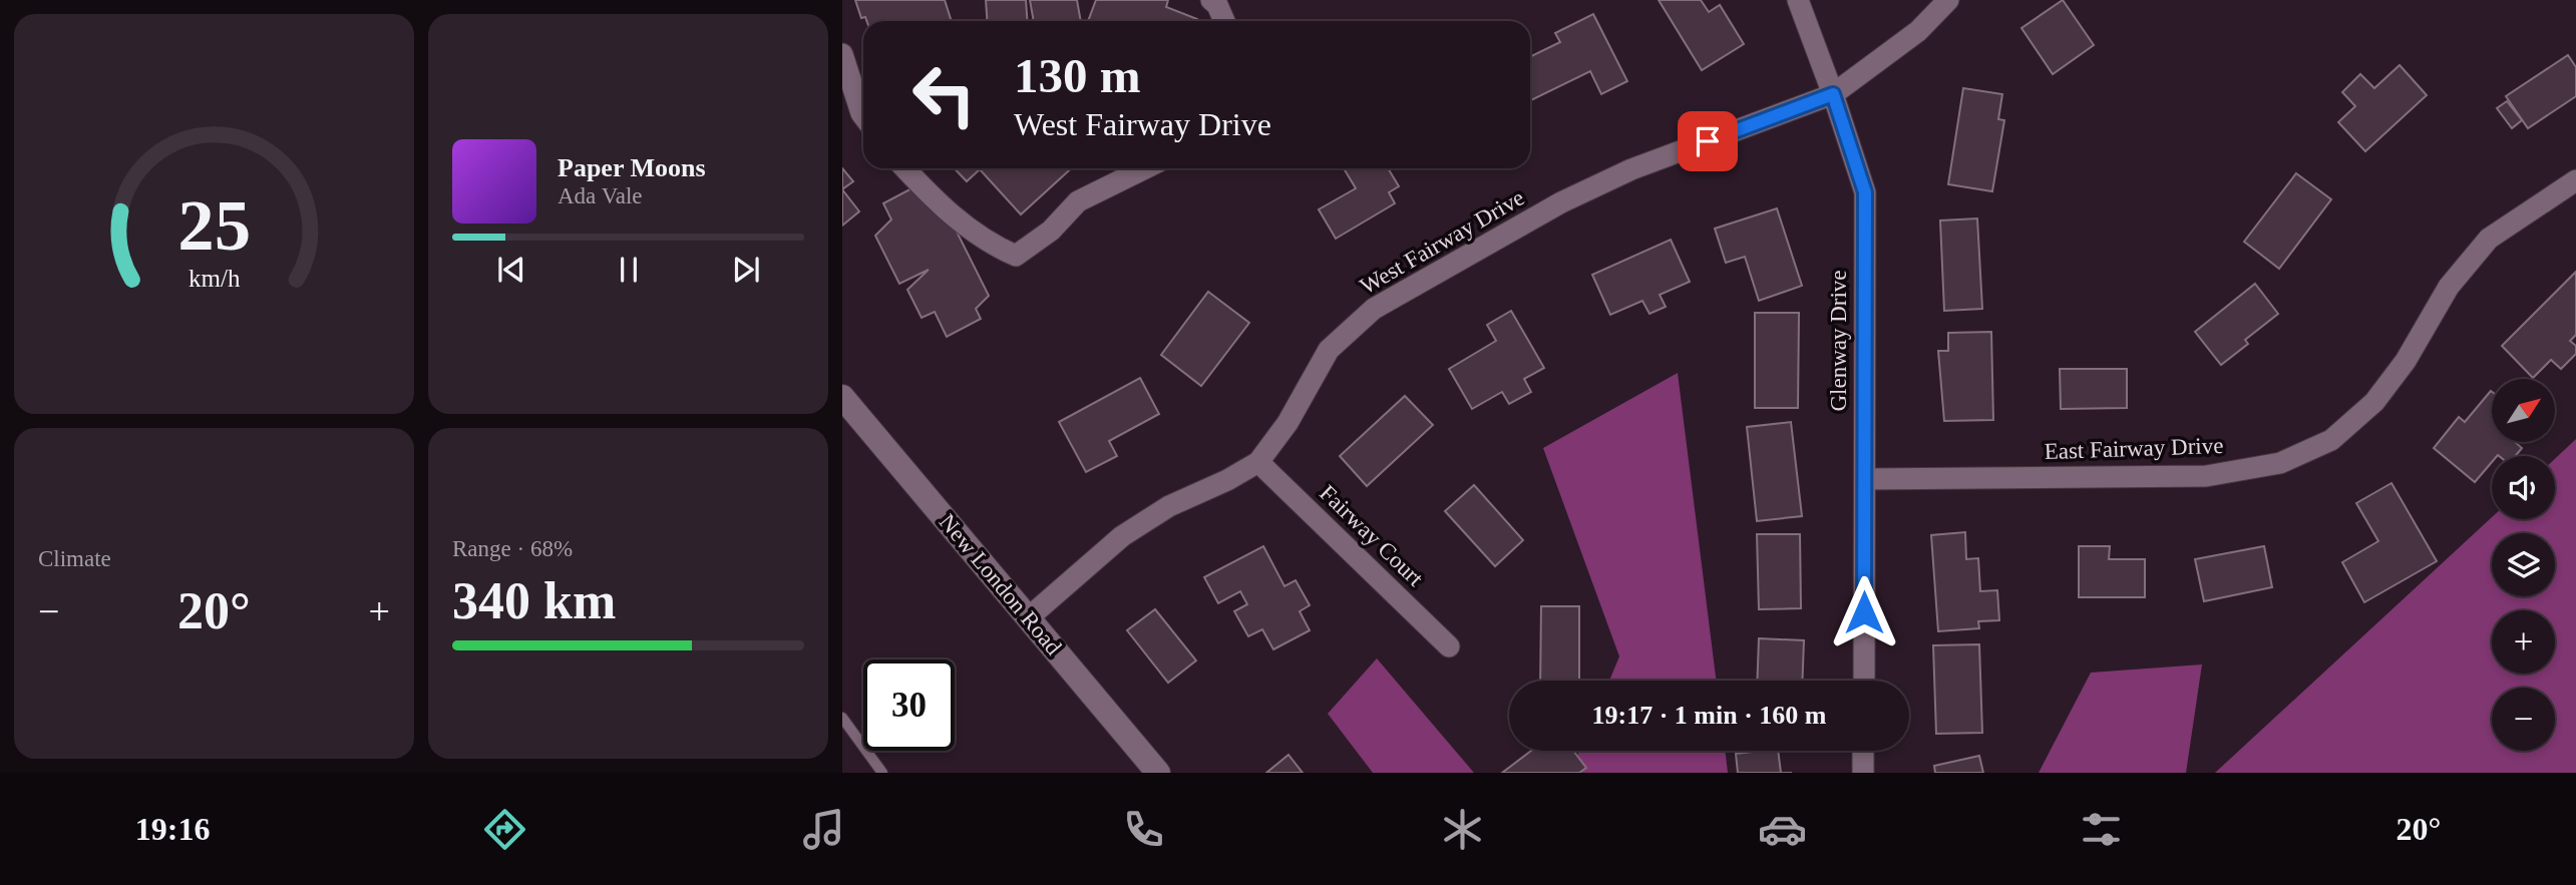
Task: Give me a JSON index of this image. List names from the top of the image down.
{
  "streets": {
    "street": [
      "West Fairway Drive",
      "Glenway Drive",
      "East Fairway Drive",
      "Fairway Court",
      "New London Road"
    ]
  },
  "crossings": [
    ["West Fairway Drive", "Glenway Drive"],
    ["West Fairway Drive", "Fairway Court"],
    ["West Fairway Drive", "New London Road"],
    ["Glenway Drive", "East Fairway Drive"]
  ],
  "north": "top right",
  "page": {
    "turn": ["130 m", "West Fairway Drive"],
    "song": ["Paper Moons", "Ada Vale"],
    "map_buttons": ["+", "−"],
    "tile": [
      "Climate",
      ["Range · 68%", "340 km"]
    ],
    "heat": ["−", "20°", "+"],
    "limit": "30",
    "trip": "19:17 · 1 min · 160 m",
    "tabs": ["19:16", "20°"],
    "gauge": ["25", "km/h"]
  }
}
